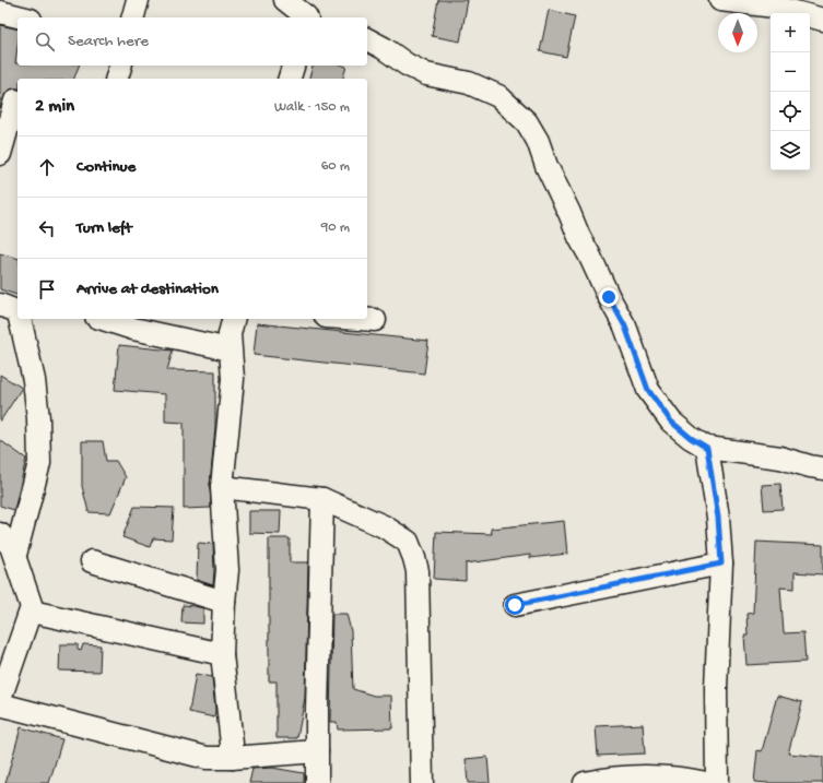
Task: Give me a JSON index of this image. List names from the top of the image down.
{
  "north": "bottom",
  "page": {
    "map_buttons": ["+", "−"],
    "search": "Search here",
    "heading": ["2 min", "Walk · 150 m"],
    "list": [
      ["Continue", "60 m"],
      ["Turn left", "90 m"],
      "Arrive at destination"
    ]
  }
}
